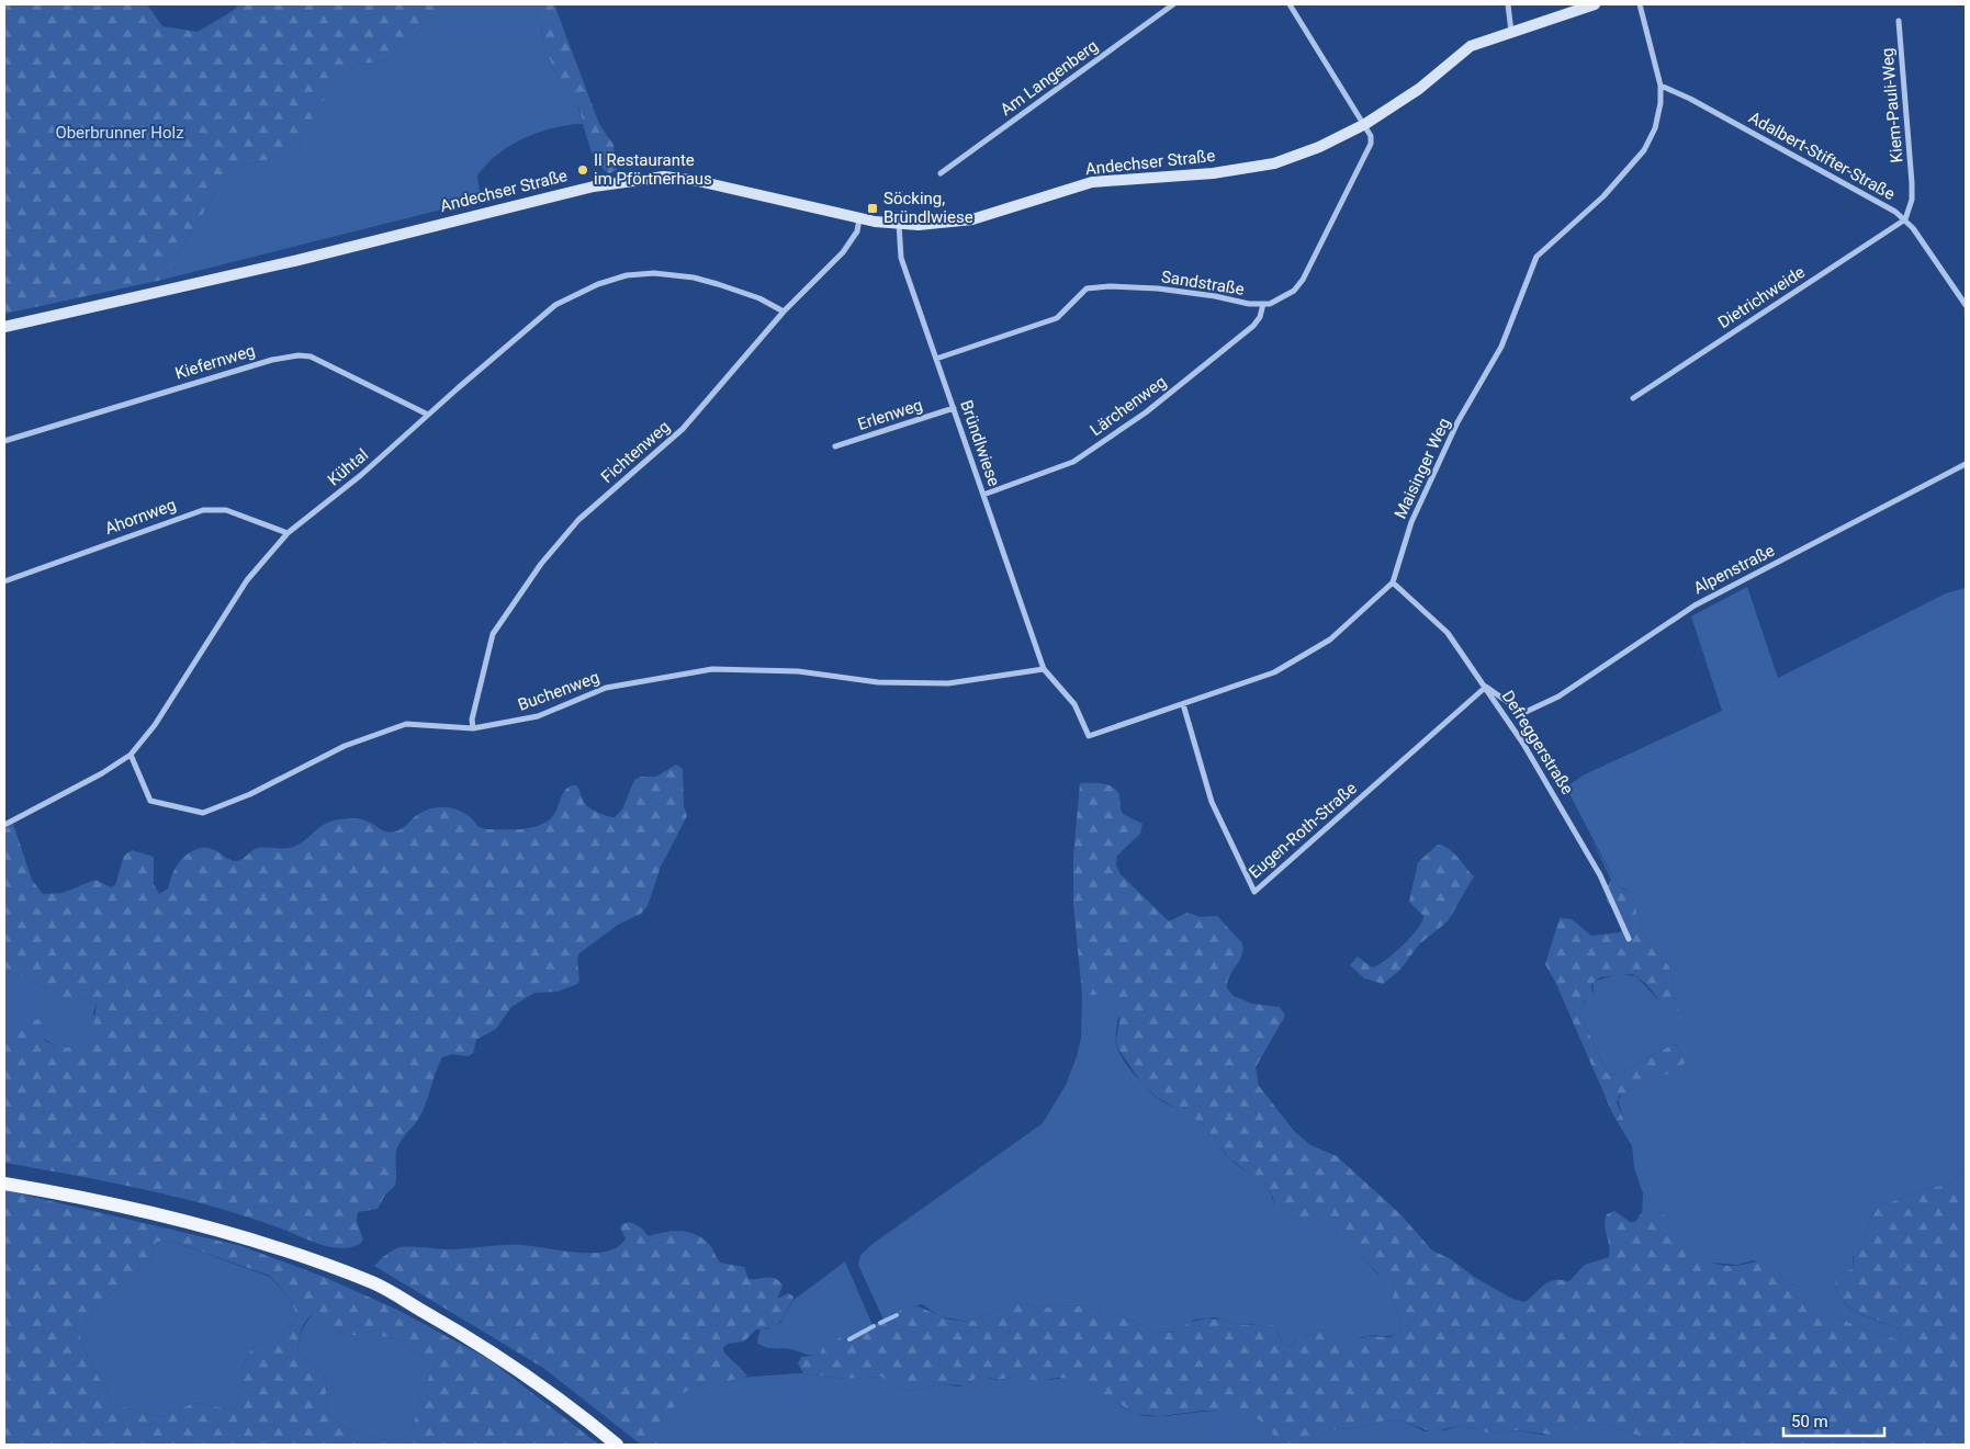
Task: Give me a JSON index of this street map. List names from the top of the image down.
{
  "streets": {
    "street": [
      "Am Langenberg",
      "Kiem-Pauli-Weg",
      "Adalbert-Stifter-Straße",
      "Andechser Straße",
      "Sandstraße",
      "Dietrichweide",
      "Kiefernweg",
      "Lärchenweg",
      "Erlenweg",
      "Bründlwiese",
      "Fichtenweg",
      "Kühtal",
      "Maisinger Weg",
      "Ahornweg",
      "Alpenstraße",
      "Buchenweg",
      "Defreggerstraße",
      "Eugen-Roth-Straße"
    ]
  },
  "crossings": [
    ["Kiem-Pauli-Weg", "Adalbert-Stifter-Straße"],
    ["Kiem-Pauli-Weg", "Dietrichweide"],
    ["Adalbert-Stifter-Straße", "Dietrichweide"],
    ["Adalbert-Stifter-Straße", "Maisinger Weg"],
    ["Andechser Straße", "Sandstraße"],
    ["Andechser Straße", "Bründlwiese"],
    ["Andechser Straße", "Fichtenweg"],
    ["Sandstraße", "Lärchenweg"],
    ["Sandstraße", "Bründlwiese"],
    ["Kiefernweg", "Kühtal"],
    ["Lärchenweg", "Bründlwiese"],
    ["Erlenweg", "Bründlwiese"],
    ["Bründlwiese", "Buchenweg"],
    ["Fichtenweg", "Kühtal"],
    ["Fichtenweg", "Buchenweg"],
    ["Kühtal", "Ahornweg"],
    ["Kühtal", "Buchenweg"],
    ["Maisinger Weg", "Defreggerstraße"],
    ["Alpenstraße", "Defreggerstraße"],
    ["Alpenstraße", "Eugen-Roth-Straße"],
    ["Defreggerstraße", "Eugen-Roth-Straße"]
  ],
  "parks": ["Oberbrunner Holz"],
  "places": {
    "other": ["Il Restaurante im Pförtnerhaus"],
    "transit": ["Söcking, Bründlwiese"]
  },
  "scale_bar": "50 m"
}
